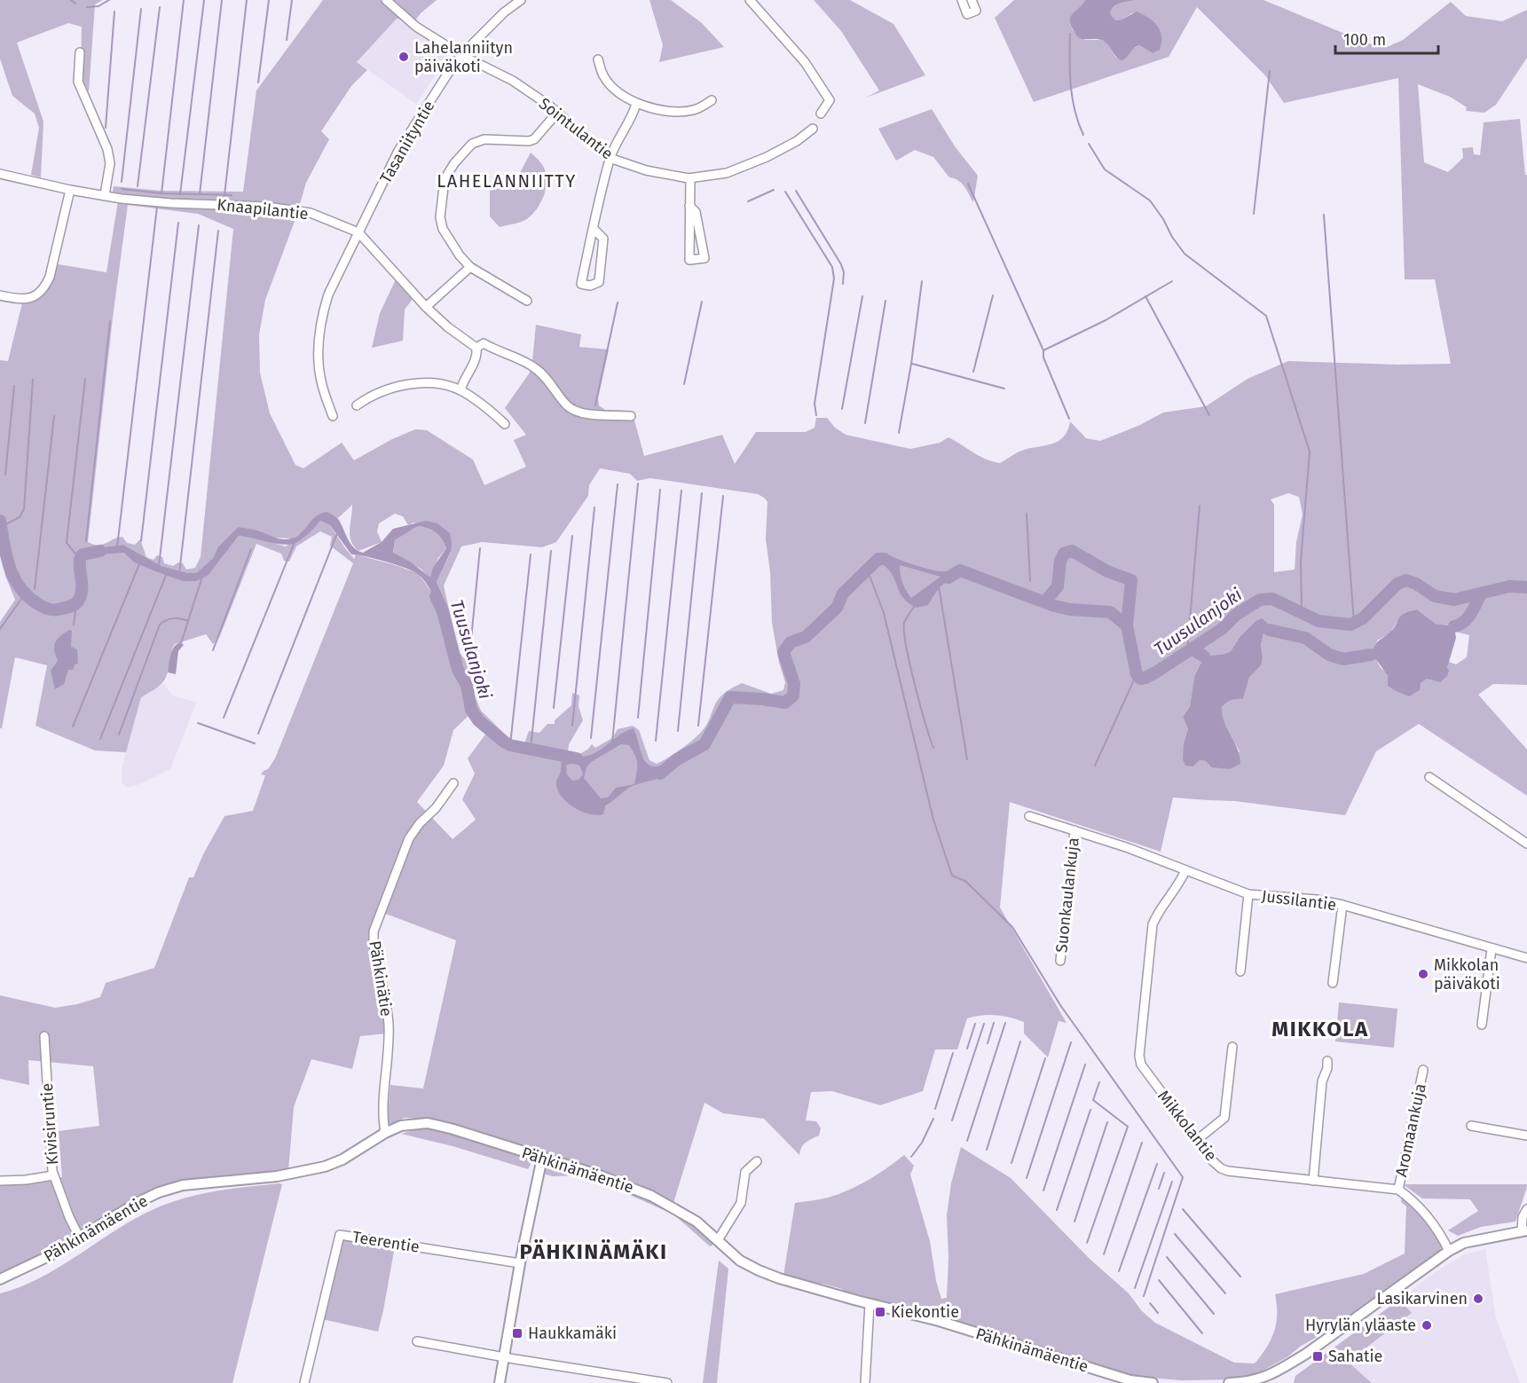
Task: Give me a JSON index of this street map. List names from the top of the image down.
{
  "streets": {
    "street": [
      "Sointulantie",
      "Tasaniityntie",
      "Knaapilantie",
      "Suonkaulankuja",
      "Jussilantie",
      "Pähkinätie",
      "Kivisiruntie",
      "Mikkolantie",
      "Aromaankuja",
      "Pähkinämäentie",
      "Teerentie"
    ]
  },
  "crossings": [
    ["Sointulantie", "Tasaniityntie"],
    ["Tasaniityntie", "Knaapilantie"],
    ["Suonkaulankuja", "Jussilantie"],
    ["Jussilantie", "Mikkolantie"],
    ["Pähkinätie", "Pähkinämäentie"],
    ["Kivisiruntie", "Pähkinämäentie"],
    ["Mikkolantie", "Aromaankuja"]
  ],
  "districts": ["LAHELANNIITTY", "MIKKOLA", "PÄHKINÄMÄKI"],
  "water": ["Tuusulanjoki"],
  "places": {
    "other": [
      "Lahelanniityn päiväkoti",
      "Mikkolan päiväkoti",
      "Lasikarvinen",
      "Hyrylän yläaste"
    ],
    "transit": ["Kiekontie", "Haukkamäki", "Sahatie"]
  },
  "scale_bar": "100 m"
}
